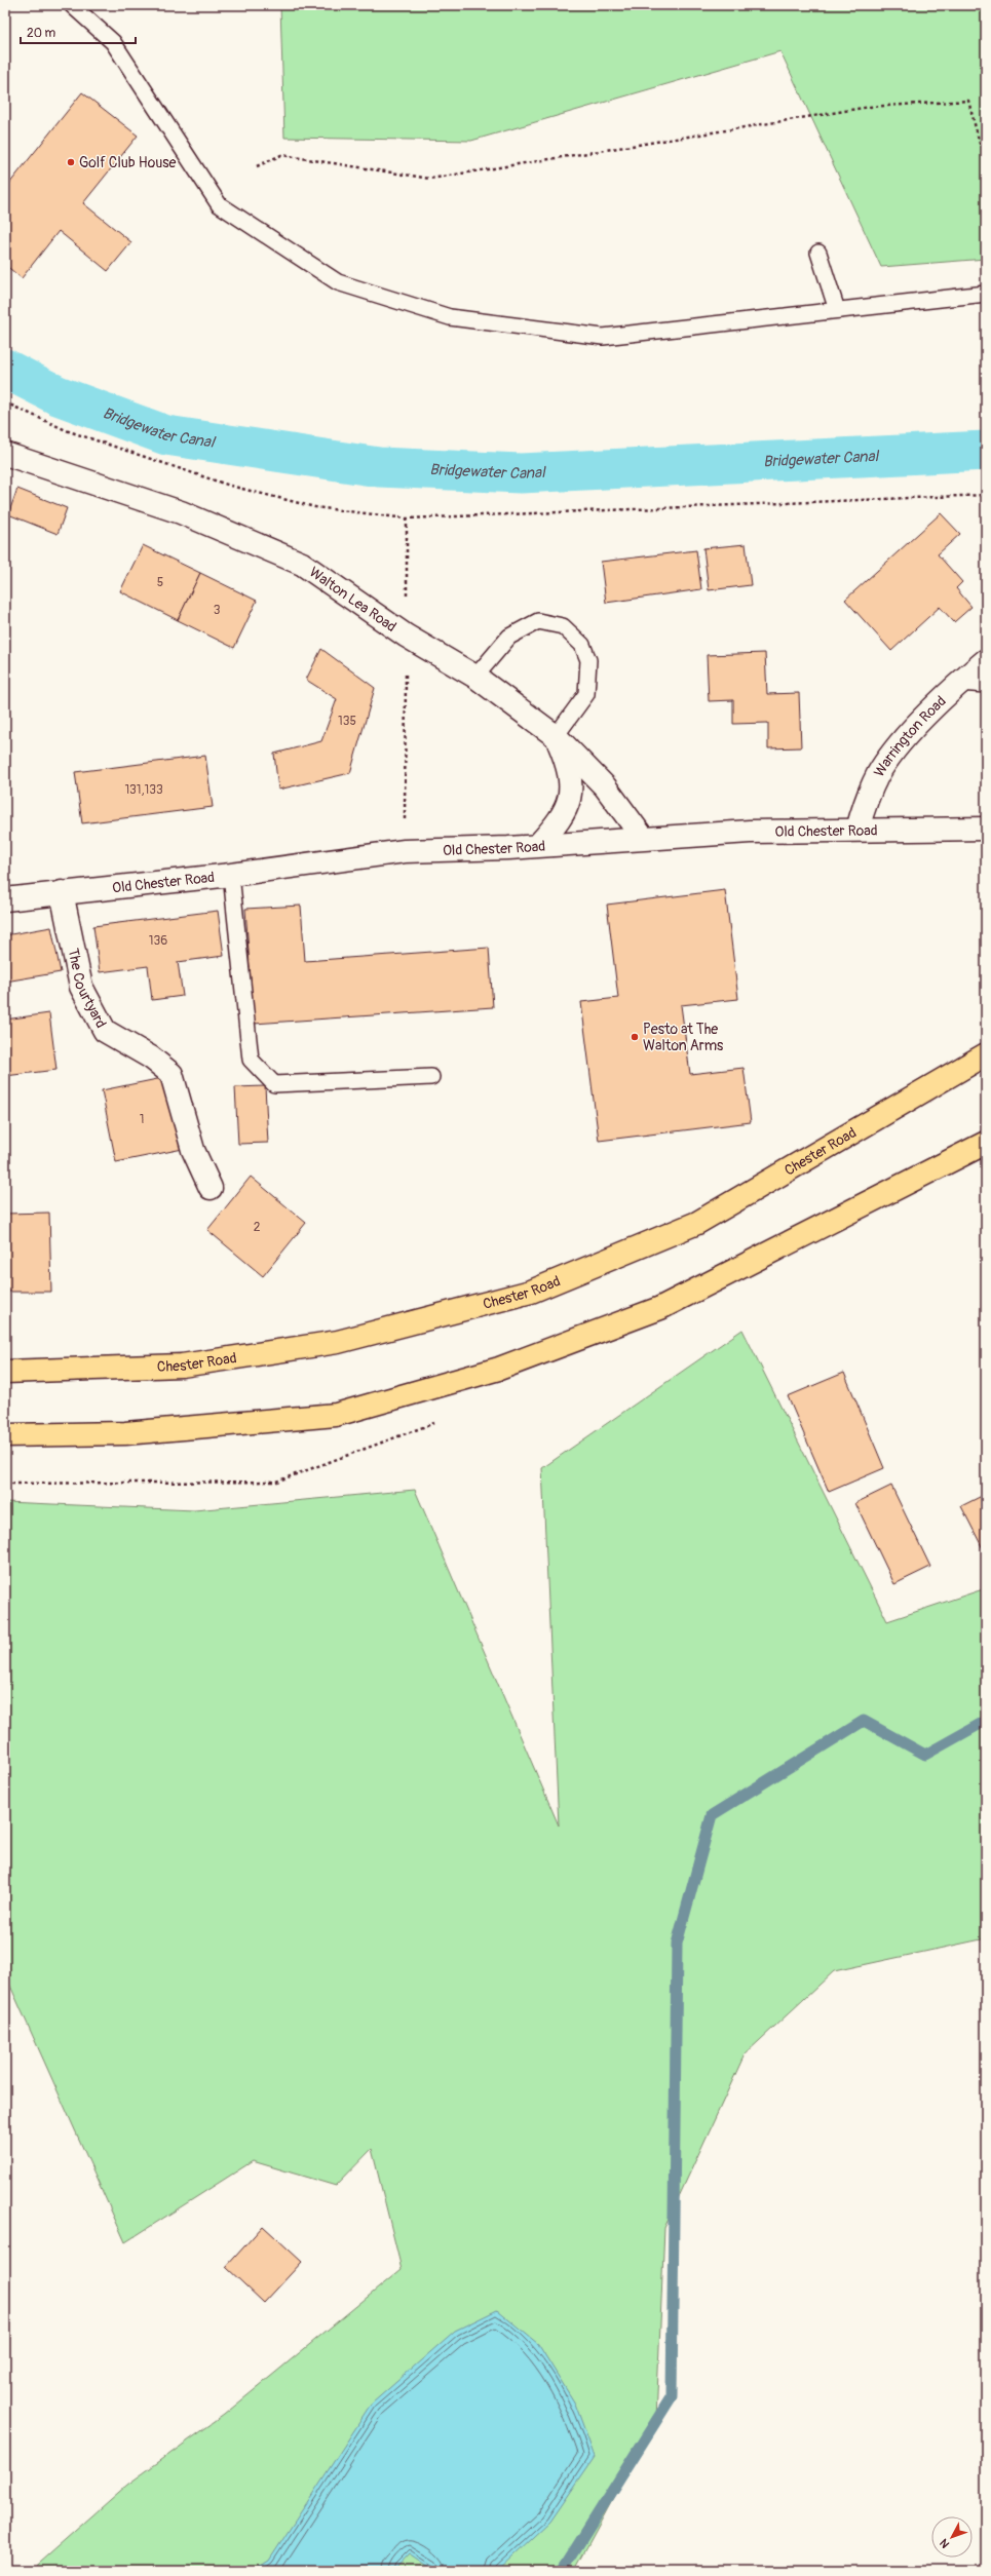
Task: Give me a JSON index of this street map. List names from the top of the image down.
{
  "streets": {
    "highway": ["Chester Road"],
    "street": [
      "Walton Lea Road",
      "Warrington Road",
      "Old Chester Road",
      "The Courtyard"
    ]
  },
  "crossings": [
    ["Walton Lea Road", "Old Chester Road"],
    ["Warrington Road", "Old Chester Road"],
    ["Old Chester Road", "The Courtyard"]
  ],
  "water": ["Bridgewater Canal"],
  "places": ["Golf Club House", "Pesto at The Walton Arms"],
  "house_numbers": [
    "5",
    "3",
    "135",
    "131,133",
    "136",
    "1",
    "2"
  ],
  "scale_bar": "20 m",
  "north": "bottom left"
}
